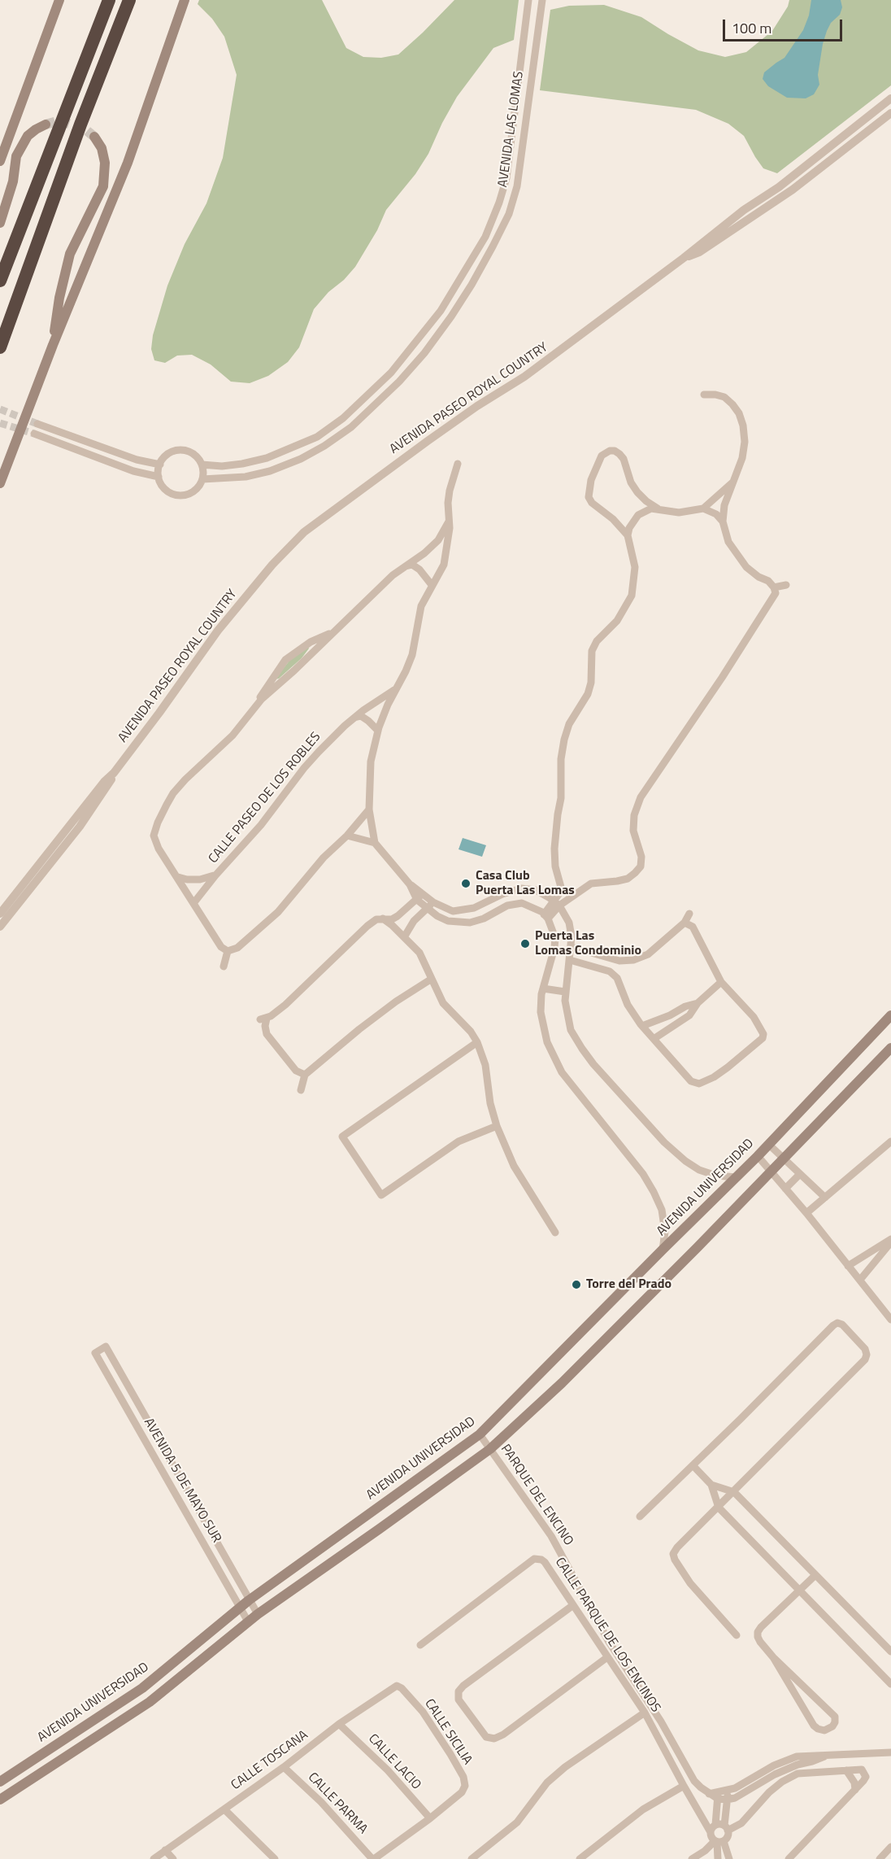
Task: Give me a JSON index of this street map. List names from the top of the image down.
{
  "streets": {
    "main road": ["AVENIDA UNIVERSIDAD"],
    "street": [
      "AVENIDA LAS LOMAS",
      "AVENIDA PASEO ROYAL COUNTRY",
      "CALLE PASEO DE LOS ROBLES",
      "AVENIDA 5 DE MAYO SUR",
      "PARQUE DEL ENCINO",
      "CALLE PARQUE DE LOS ENCINOS",
      "CALLE SICILIA",
      "CALLE TOSCANA",
      "CALLE LACIO",
      "CALLE PARMA"
    ]
  },
  "crossings": [
    ["AVENIDA UNIVERSIDAD", "AVENIDA 5 DE MAYO SUR"],
    ["AVENIDA UNIVERSIDAD", "PARQUE DEL ENCINO"],
    ["CALLE SICILIA", "CALLE TOSCANA"],
    ["CALLE SICILIA", "CALLE LACIO"],
    ["CALLE TOSCANA", "CALLE LACIO"],
    ["CALLE TOSCANA", "CALLE PARMA"]
  ],
  "places": ["Casa Club Puerta Las Lomas", "Puerta Las Lomas Condominio", "Torre del Prado"],
  "scale_bar": "100 m"
}
